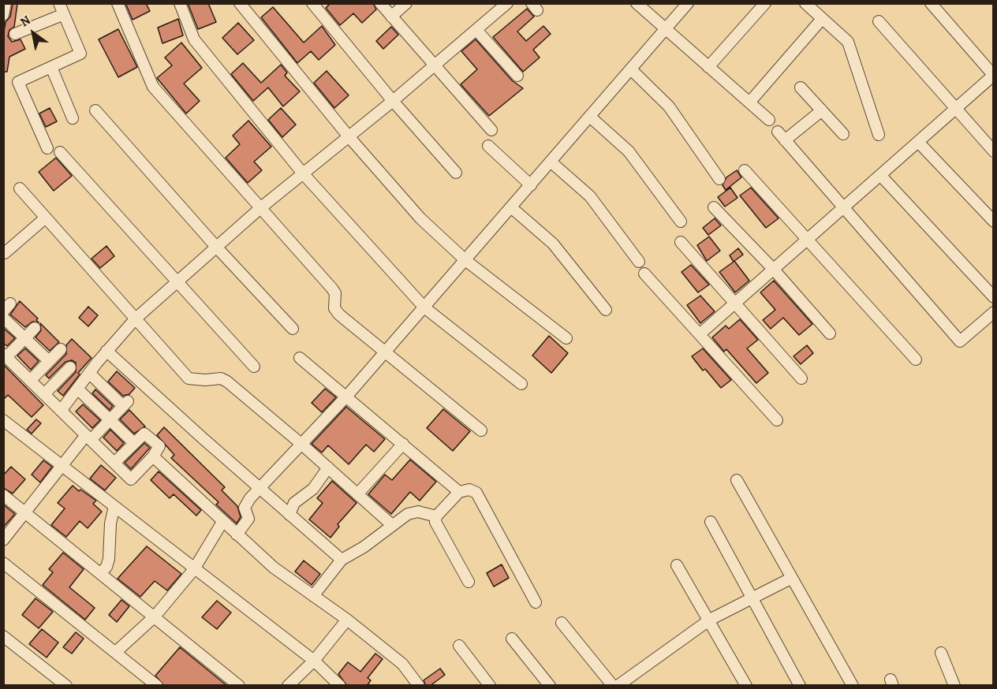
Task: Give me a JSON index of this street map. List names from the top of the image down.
{
  "north": "top left"
}
